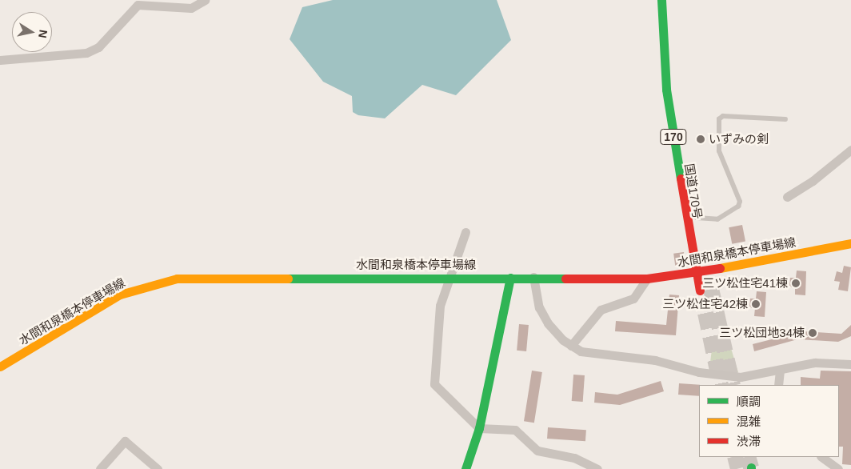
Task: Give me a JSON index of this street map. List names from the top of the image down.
{
  "streets": {
    "main road": ["170", "国道170号", "水間和泉橋本停車場線"]
  },
  "crossings": [
    ["国道170号", "水間和泉橋本停車場線"]
  ],
  "places": [
    "いずみの剣",
    "三ツ松住宅41棟",
    "三ツ松住宅42棟",
    "三ツ松団地34棟"
  ],
  "legend": ["順調", "混雑", "渋滞"],
  "north": "right"
}
